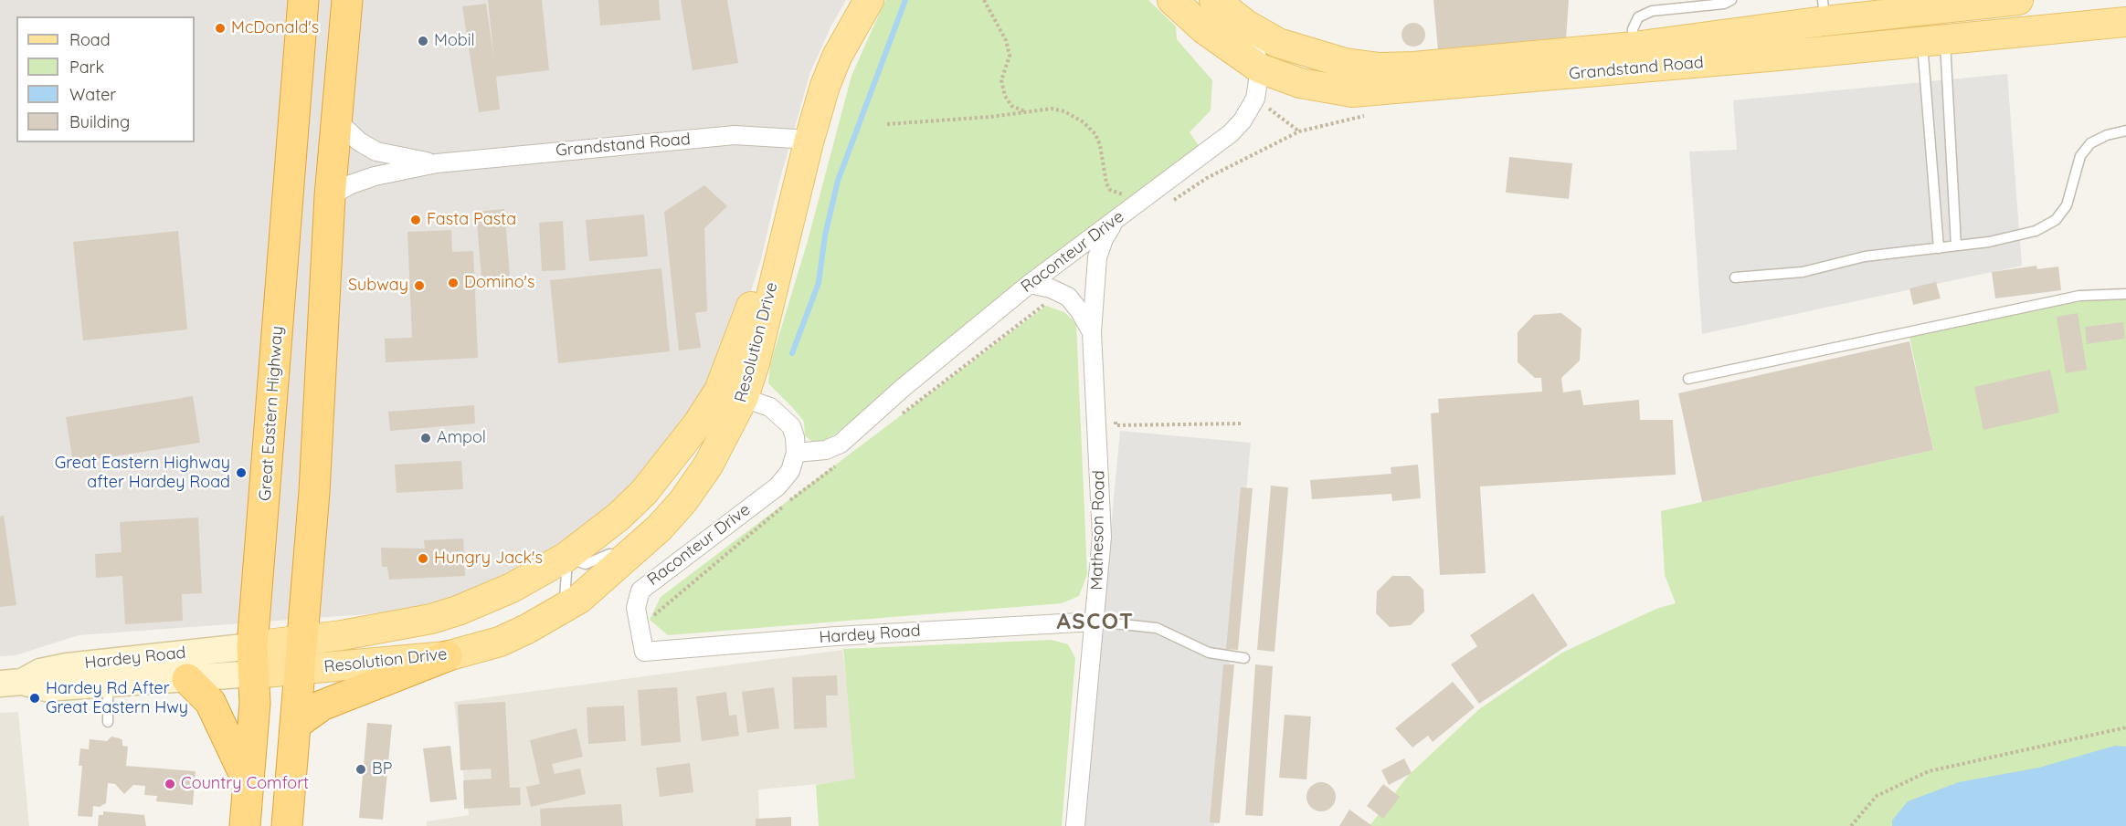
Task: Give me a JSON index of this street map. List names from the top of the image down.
{
  "streets": {
    "highway": ["Great Eastern Highway"],
    "main road": ["Grandstand Road", "Resolution Drive", "Hardey Road"],
    "street": ["Raconteur Drive", "Matheson Road"]
  },
  "crossings": [
    ["Grandstand Road", "Raconteur Drive"],
    ["Grandstand Road", "Resolution Drive"],
    ["Raconteur Drive", "Matheson Road"],
    ["Raconteur Drive", "Hardey Road"],
    ["Resolution Drive", "Great Eastern Highway"],
    ["Resolution Drive", "Hardey Road"],
    ["Great Eastern Highway", "Hardey Road"],
    ["Matheson Road", "Hardey Road"]
  ],
  "districts": ["ASCOT"],
  "places": [
    "McDonald's",
    "Mobil",
    "Fasta Pasta",
    "Domino's",
    "Subway",
    "Ampol",
    "Great Eastern Highway after Hardey Road",
    "Hungry Jack's",
    "Hardey Rd After Great Eastern Hwy",
    "BP",
    "Country Comfort"
  ],
  "legend": [
    "Road",
    "Park",
    "Water",
    "Building"
  ]
}
